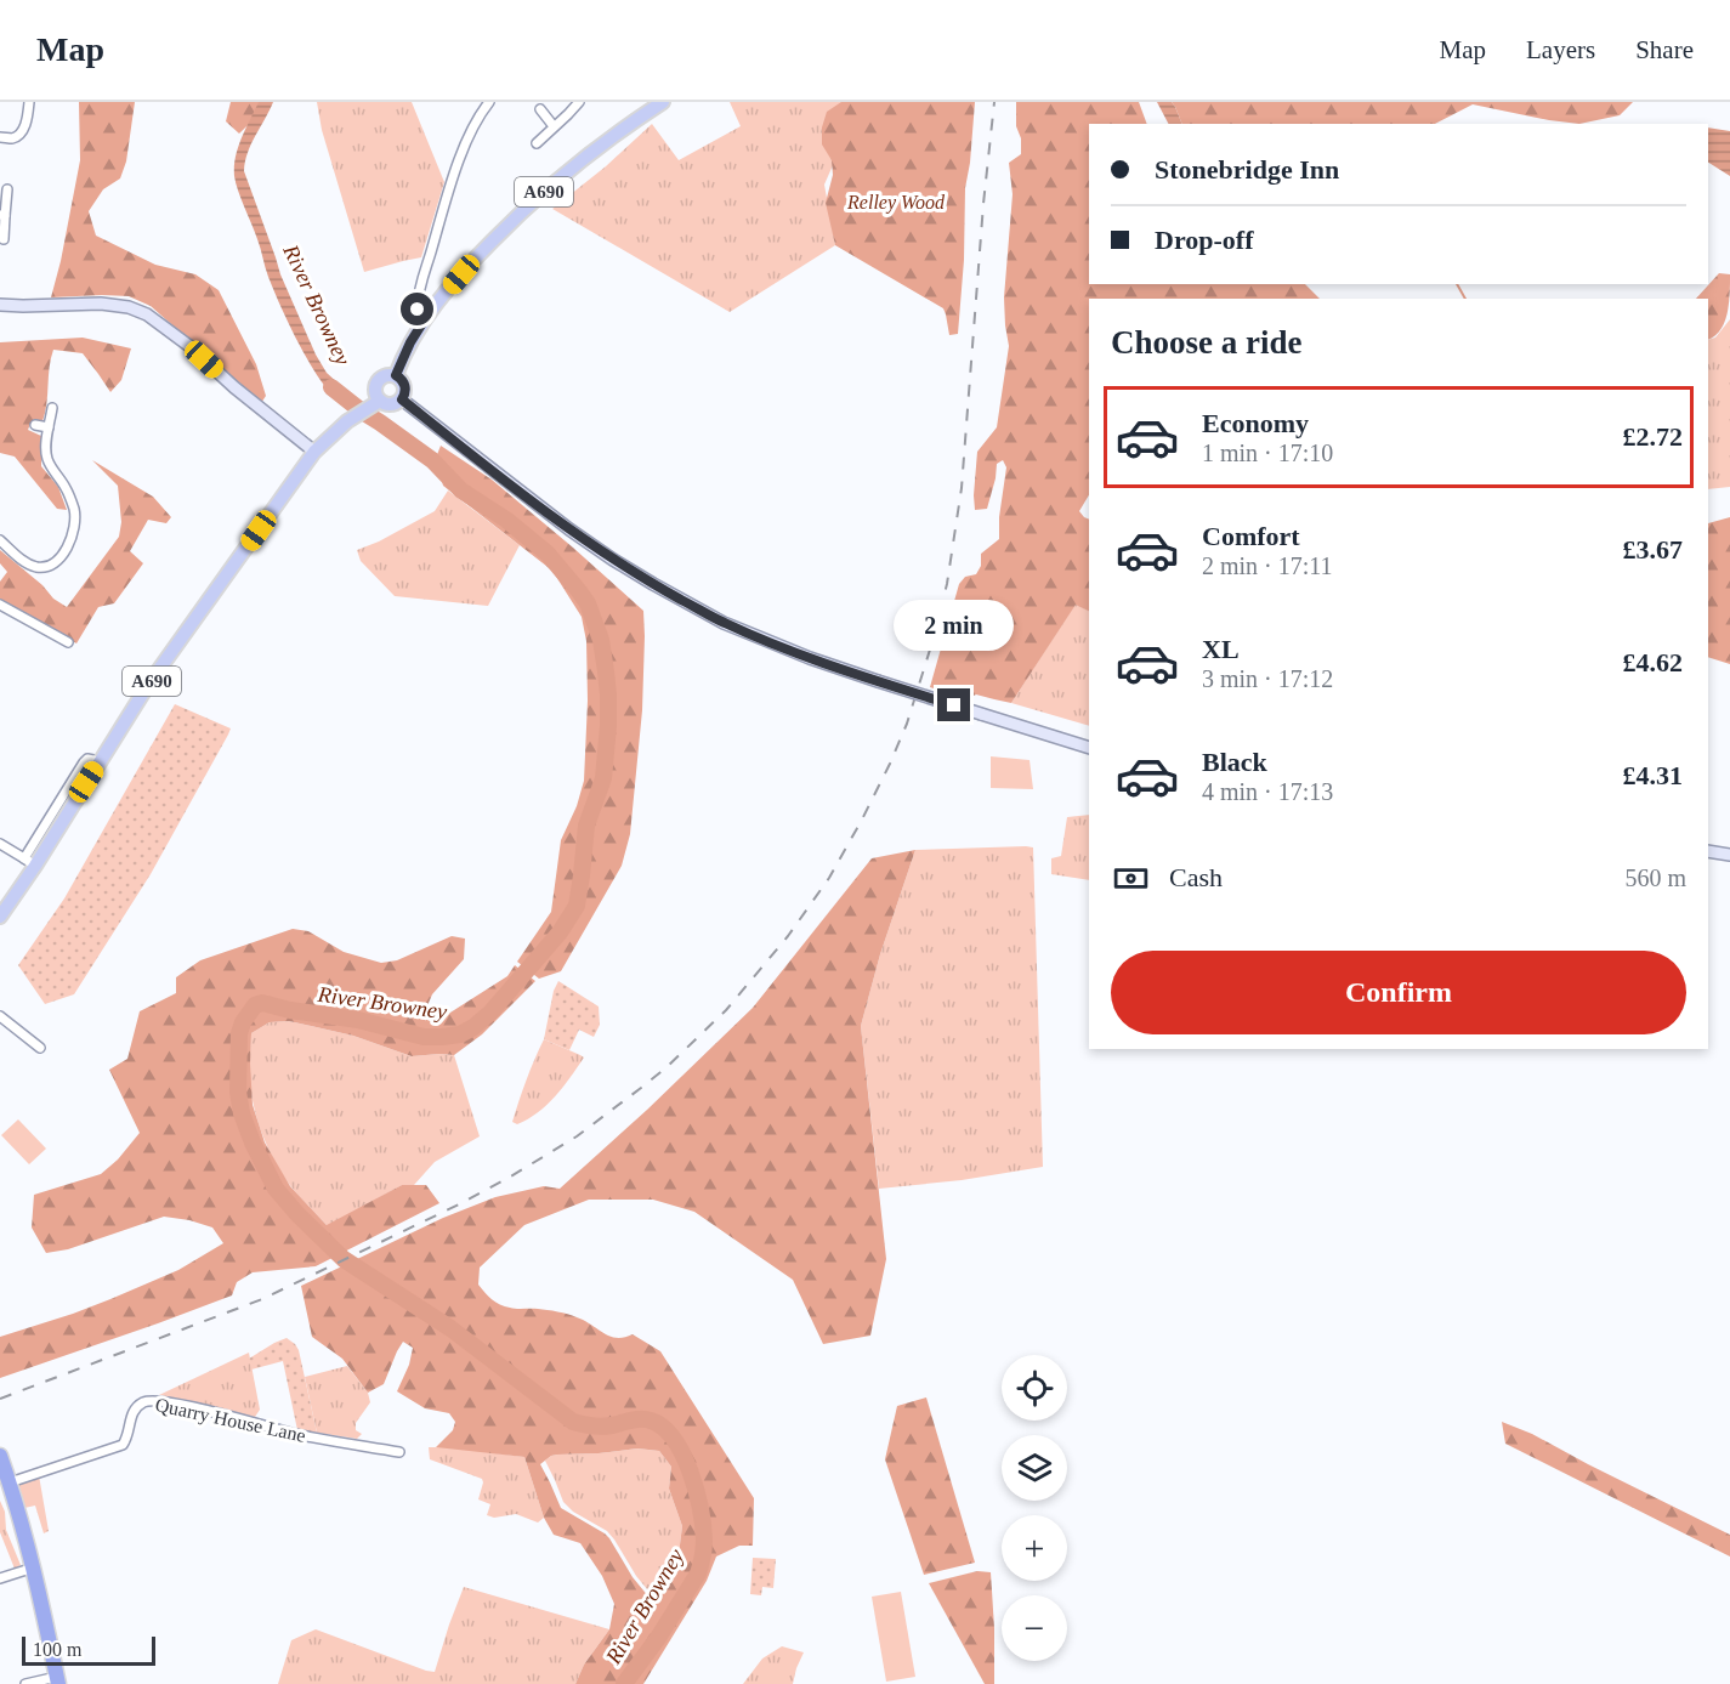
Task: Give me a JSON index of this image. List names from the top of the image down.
{
  "streets": {
    "main road": ["A690"],
    "street": ["Quarry House Lane"]
  },
  "water": ["River Browney"],
  "parks": ["Relley Wood"],
  "scale_bar": "100 m",
  "page": {
    "header": "Map",
    "nav": ["Map", "Layers", "Share"],
    "banner": ["Stonebridge Inn", "Drop-off"],
    "heading": "Choose a ride",
    "list": [
      {
        "name": "Economy",
        "note": "1 min · 17:10",
        "value": "£2.72"
      },
      {
        "name": "Comfort",
        "note": "2 min · 17:11",
        "value": "£3.67"
      },
      {
        "name": "XL",
        "note": "3 min · 17:12",
        "value": "£4.62"
      },
      {
        "name": "Black",
        "note": "4 min · 17:13",
        "value": "£4.31"
      }
    ],
    "bubble": "2 min",
    "pay": ["Cash", "560 m"],
    "buttons": "Confirm",
    "map_buttons": ["+", "−"],
    "scale": "100 m"
  }
}
